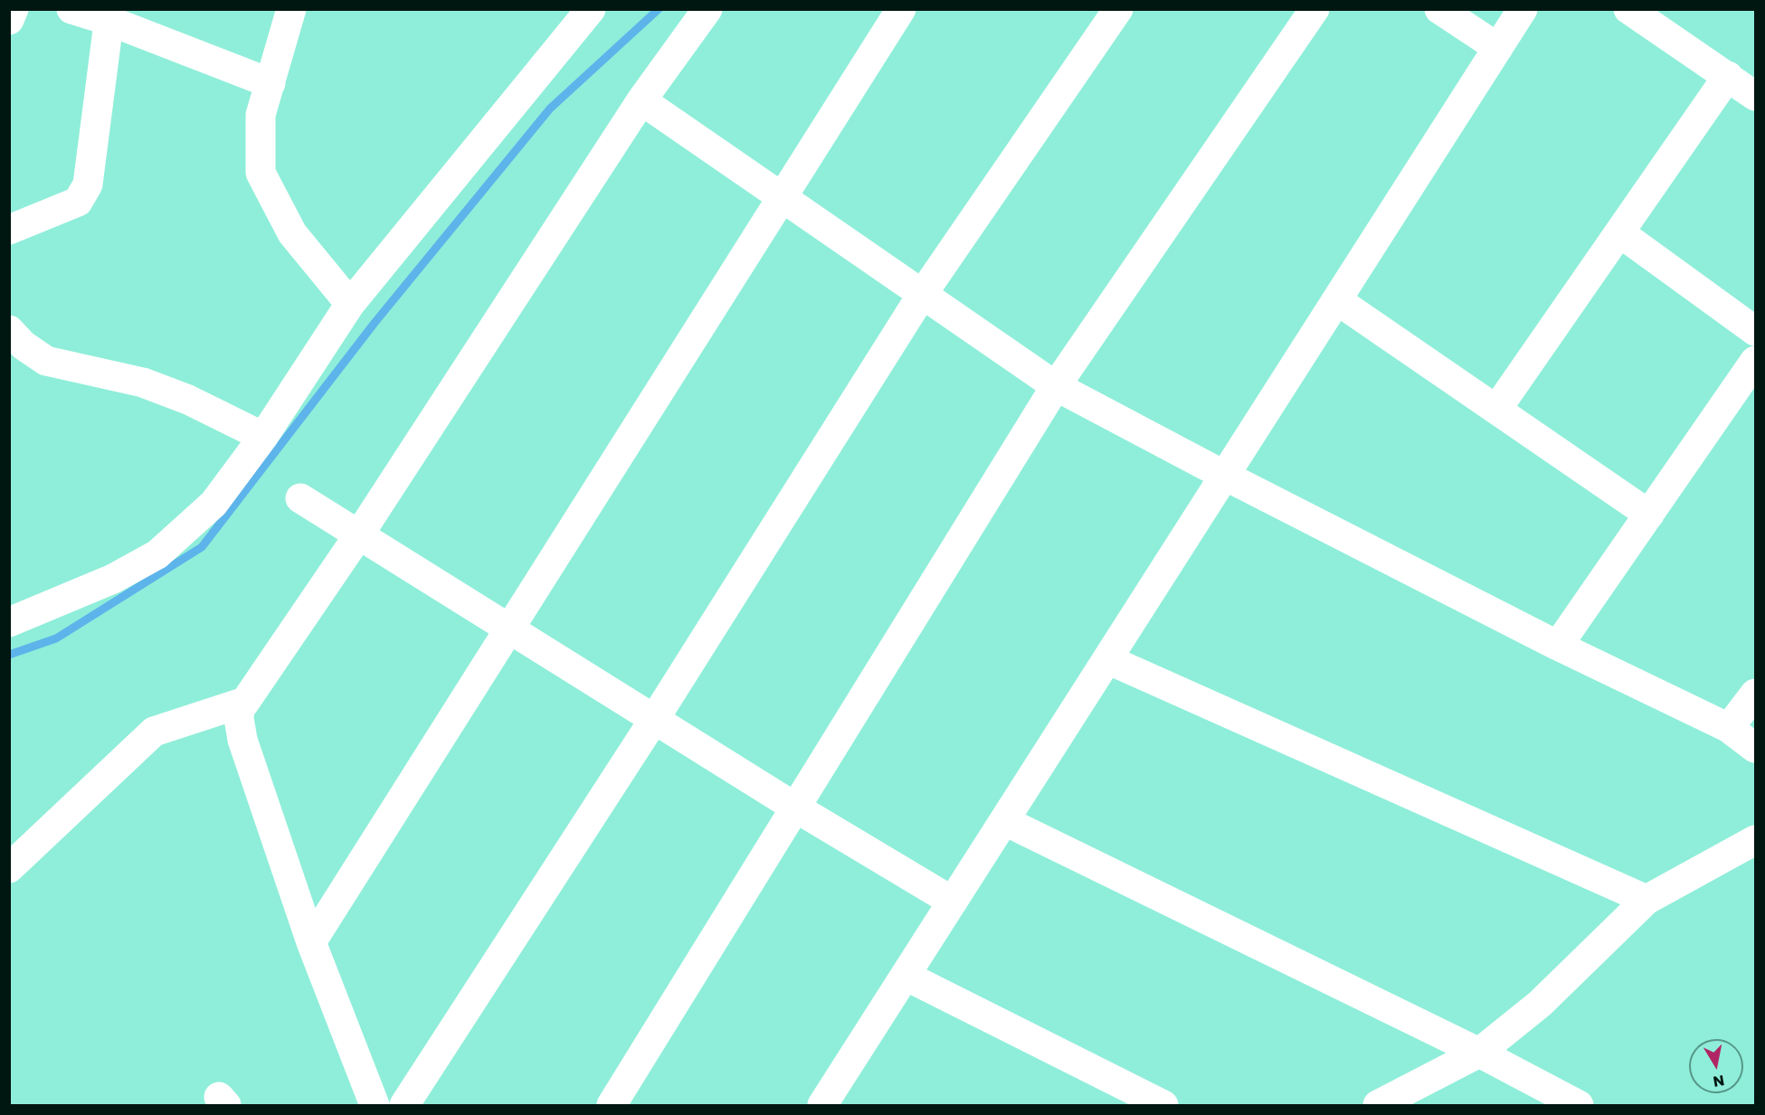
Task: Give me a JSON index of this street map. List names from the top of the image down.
{
  "north": "bottom"
}
